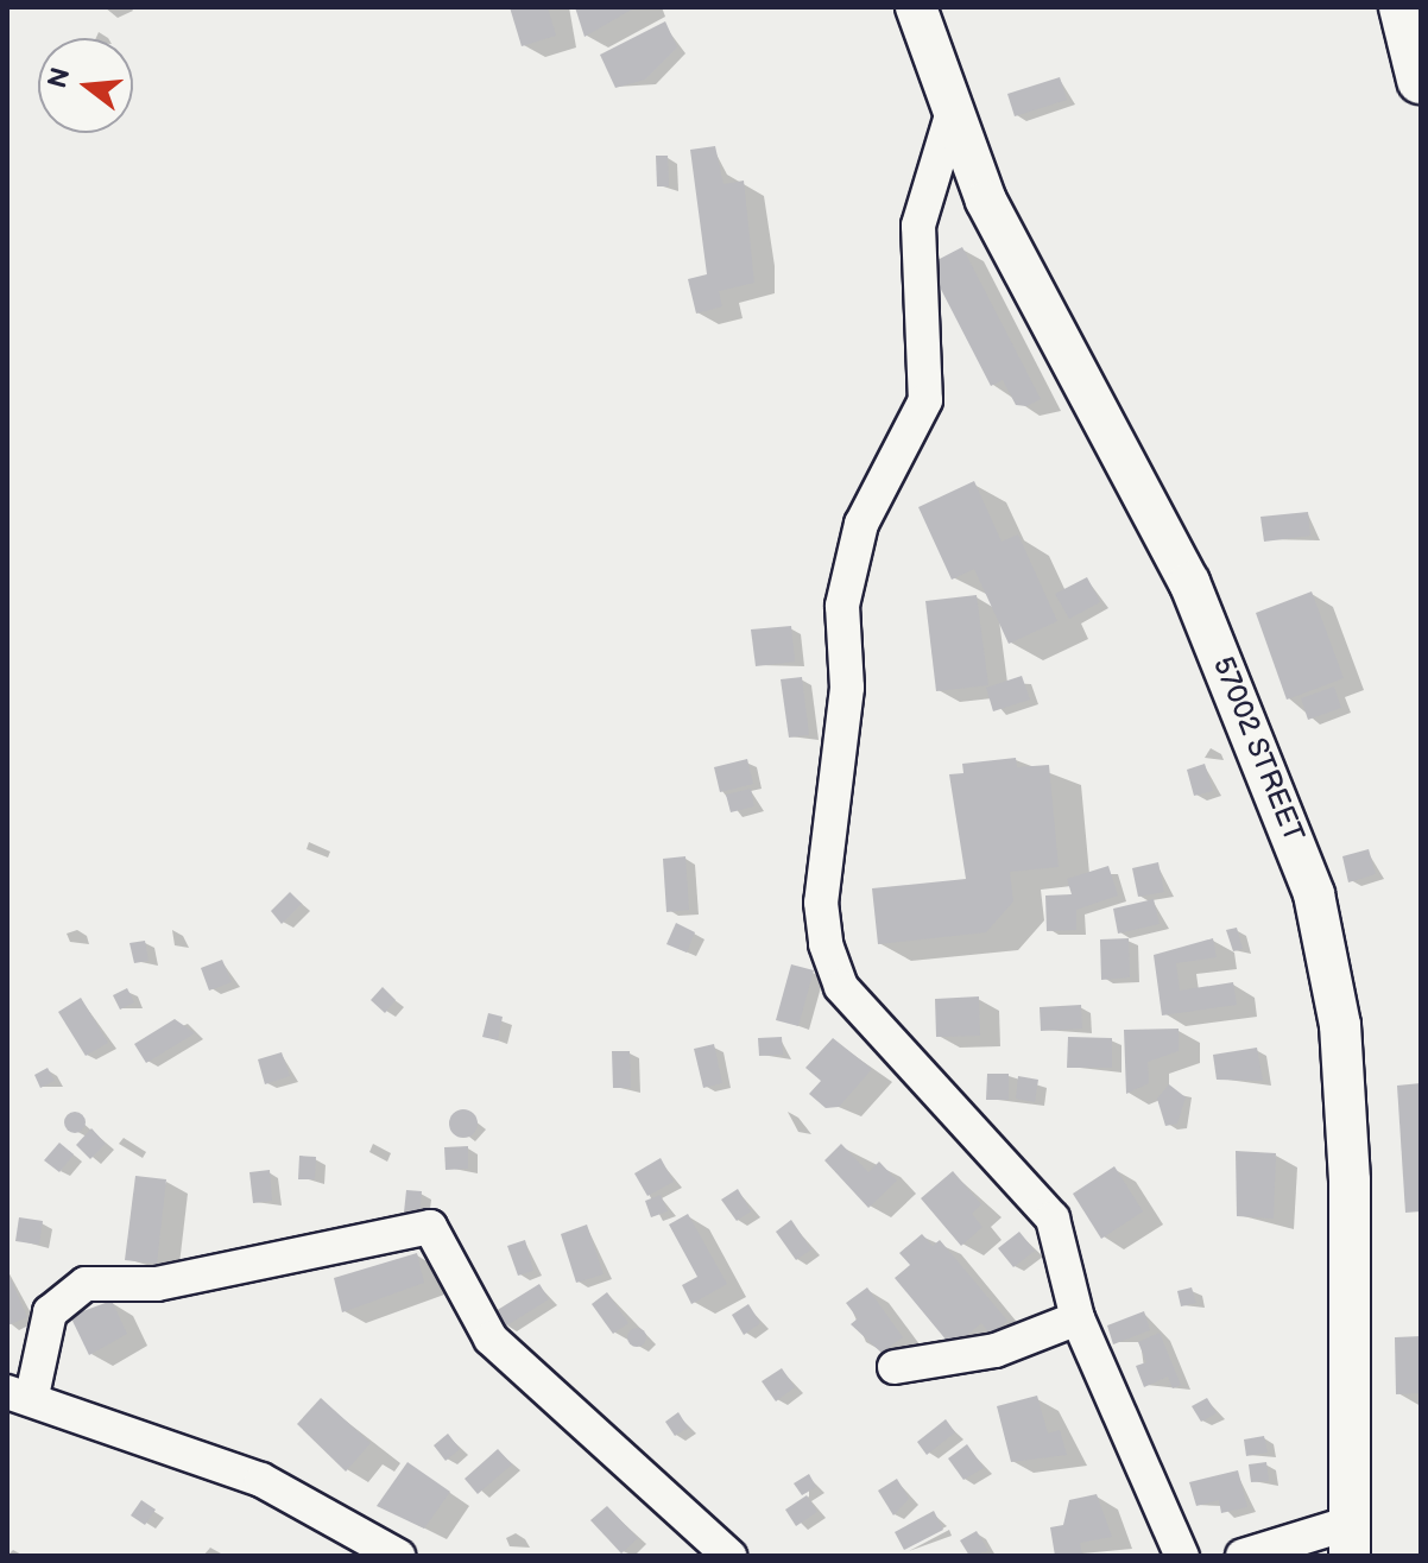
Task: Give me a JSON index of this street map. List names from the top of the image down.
{
  "streets": {
    "street": ["57002 STREET"]
  },
  "north": "left"
}
